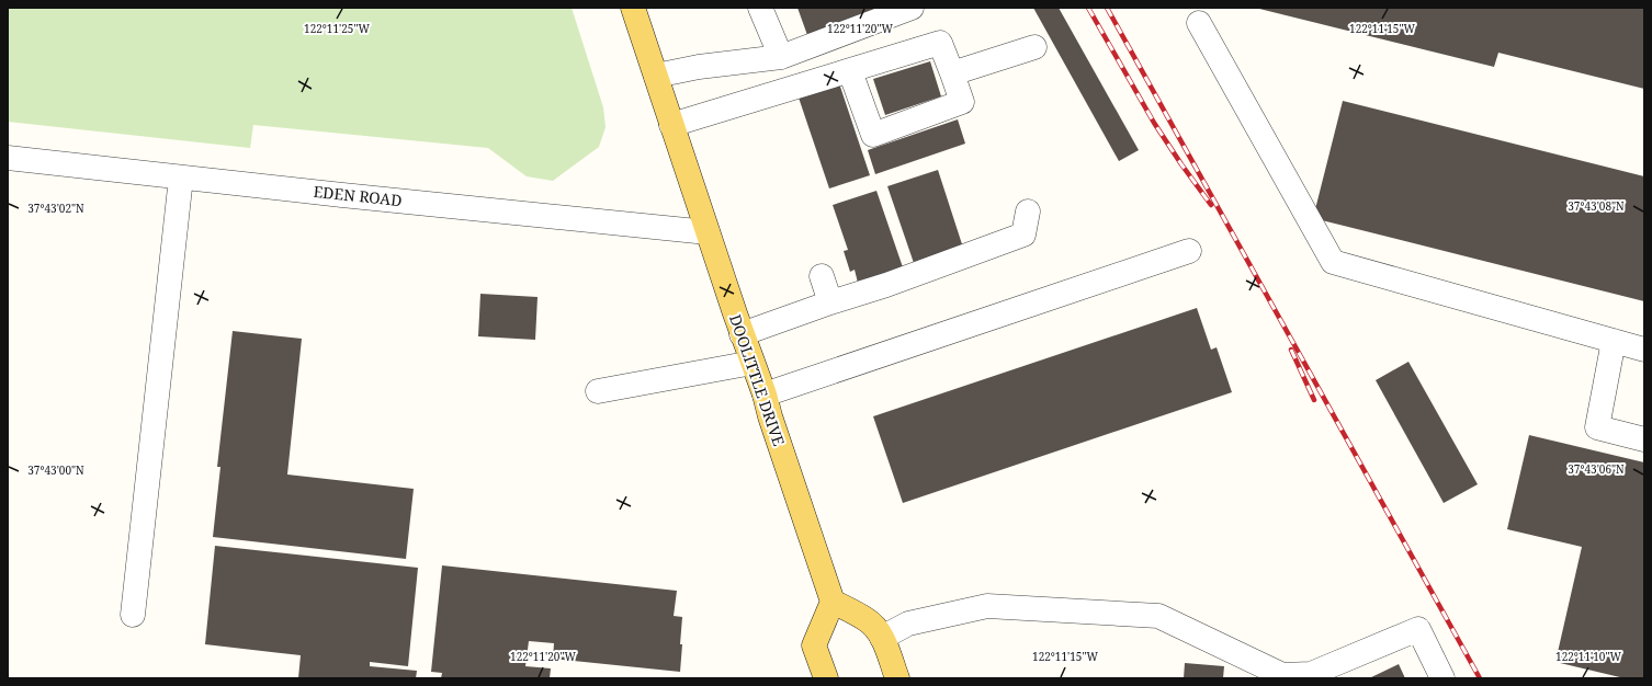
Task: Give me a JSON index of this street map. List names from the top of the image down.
{
  "streets": {
    "main road": ["DOOLITTLE DRIVE"],
    "street": ["EDEN ROAD"]
  },
  "crossings": [
    ["EDEN ROAD", "DOOLITTLE DRIVE"]
  ],
  "coordinates": [
    "122°11'25\"W",
    "122°11'20\"W",
    "122°11'15\"W",
    "37°43'08\"N",
    "37°43'02\"N",
    "37°43'06\"N",
    "37°43'00\"N",
    "122°11'10\"W"
  ]
}
